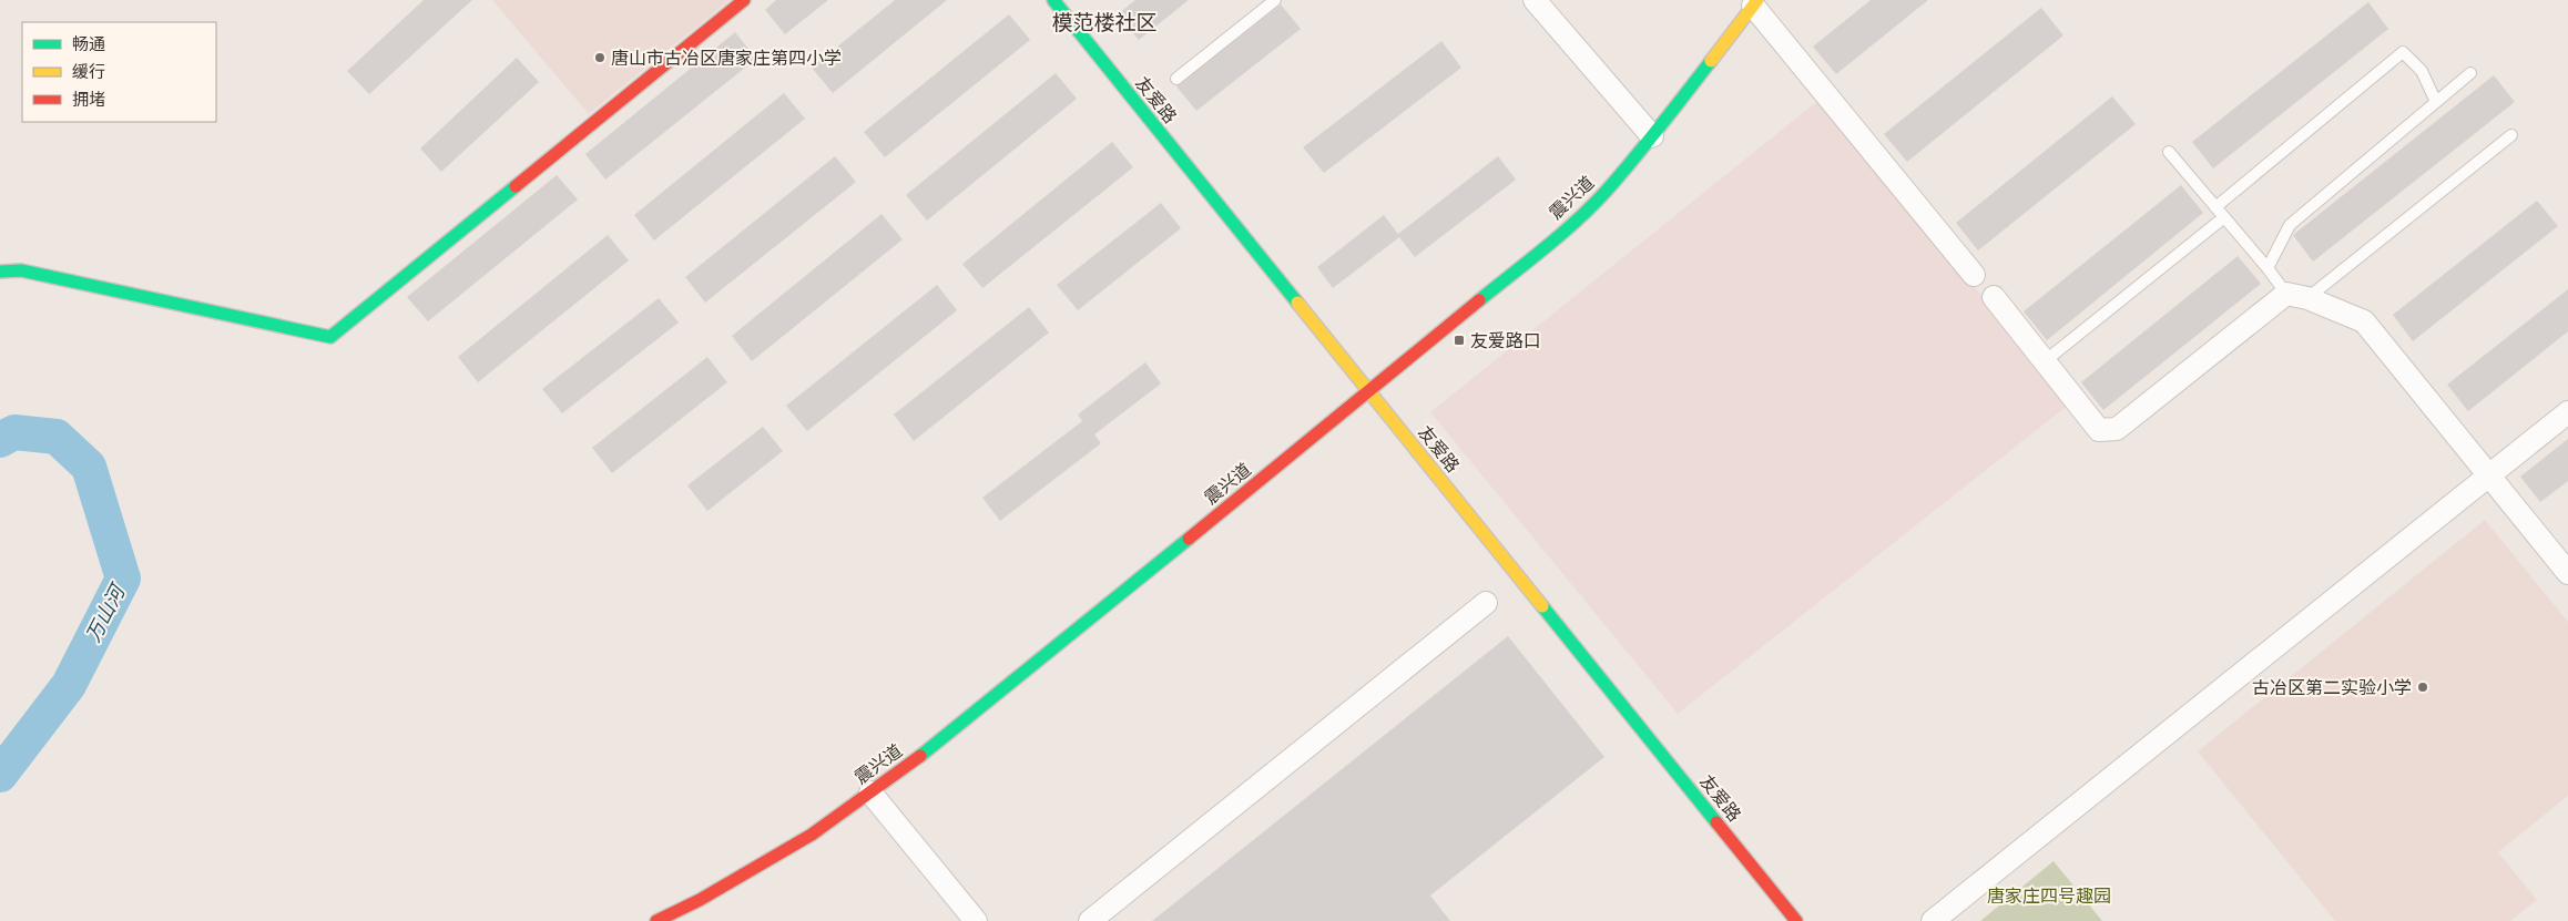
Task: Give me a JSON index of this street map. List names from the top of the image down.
{
  "streets": {
    "street": ["友爱路", "震兴道"]
  },
  "crossings": [
    ["友爱路", "震兴道"]
  ],
  "districts": ["模范楼社区"],
  "water": ["万山河"],
  "parks": ["唐家庄四号趣园"],
  "places": {
    "other": ["唐山市古冶区唐家庄第四小学", "古冶区第二实验小学"],
    "transit": ["友爱路口"]
  },
  "legend": ["畅通", "缓行", "拥堵"]
}
